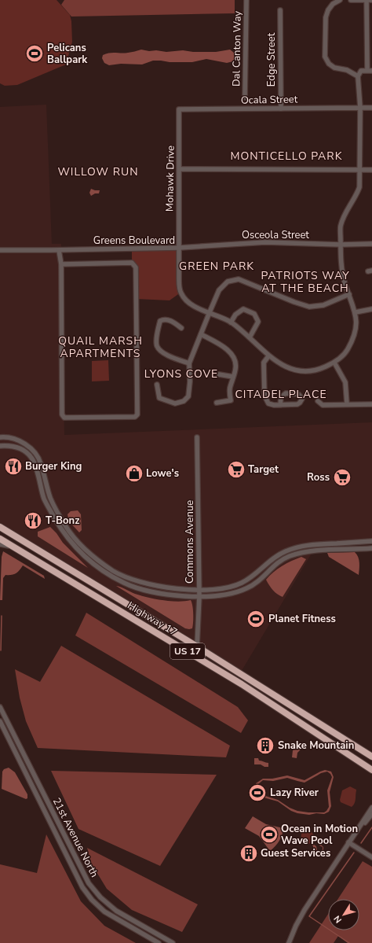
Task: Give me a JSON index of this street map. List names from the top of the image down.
{
  "streets": {
    "highway": ["Highway 17", "US 17"],
    "street": [
      "Dal Canton Way",
      "Edge Street",
      "Ocala Street",
      "Mohawk Drive",
      "Osceola Street",
      "Greens Boulevard",
      "Commons Avenue",
      "21st Avenue North"
    ]
  },
  "crossings": [
    ["Edge Street", "Ocala Street"],
    ["Ocala Street", "Mohawk Drive"],
    ["Mohawk Drive", "Osceola Street"],
    ["Mohawk Drive", "Greens Boulevard"],
    ["Osceola Street", "Greens Boulevard"],
    ["Commons Avenue", "Highway 17"]
  ],
  "districts": [
    "MONTICELLO PARK",
    "WILLOW RUN",
    "GREEN PARK",
    "PATRIOTS WAY AT THE BEACH",
    "QUAIL MARSH APARTMENTS",
    "LYONS COVE",
    "CITADEL PLACE"
  ],
  "places": {
    "sports": [
      "Pelicans Ballpark",
      "Planet Fitness",
      "Lazy River",
      "Ocean in Motion Wave Pool"
    ],
    "restaurant": ["Burger King", "T-Bonz"],
    "supermarket": ["Target", "Ross"],
    "shop": ["Lowe's"],
    "building": ["Snake Mountain", "Guest Services"]
  },
  "north": "bottom left"
}
